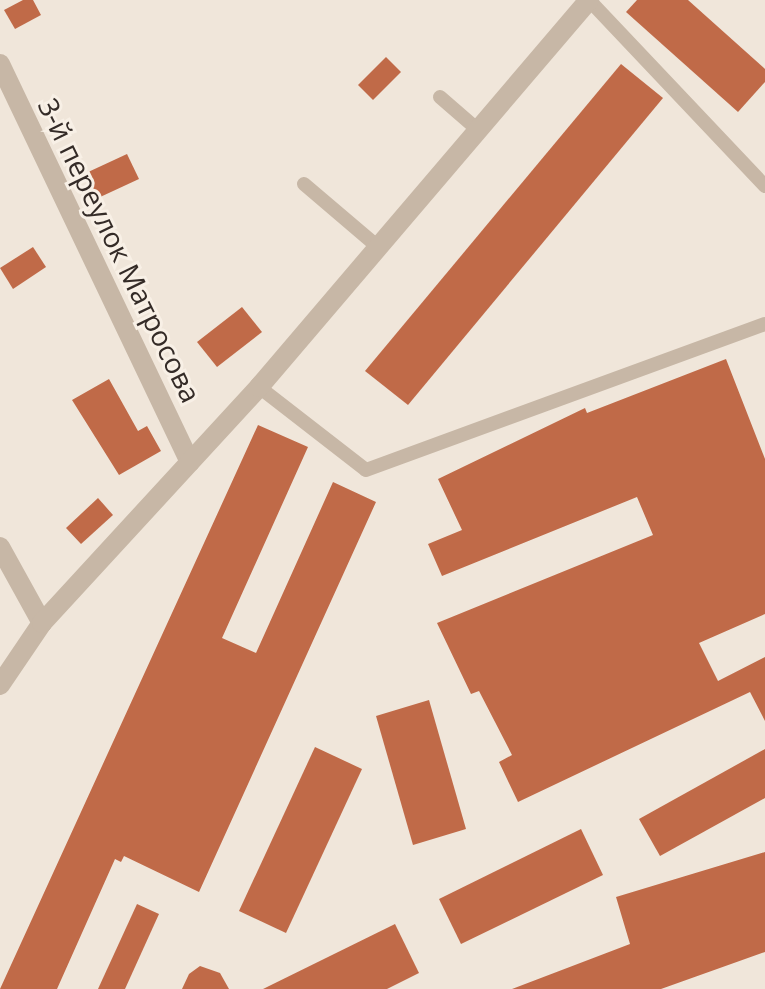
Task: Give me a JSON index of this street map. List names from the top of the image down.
{
  "streets": {
    "street": ["3-й переулок Матросова"]
  }
}
